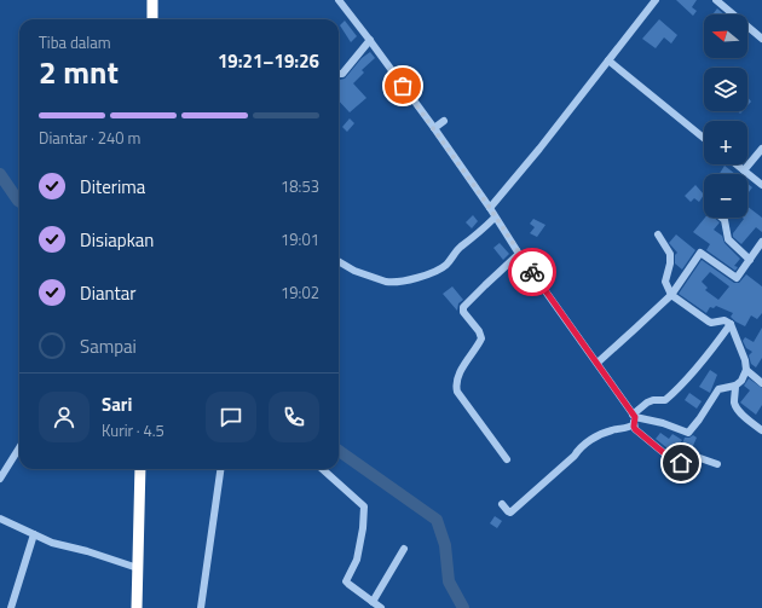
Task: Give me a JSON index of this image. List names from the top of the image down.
{
  "north": "left",
  "page": {
    "map_buttons": ["+", "−"],
    "heading": ["2 mnt", "Tiba dalam", "19:21–19:26"],
    "panel": ["Sari", "Kurir · 4.5"],
    "bar": "Diantar · 240 m",
    "list": [
      ["Diterima", "18:53"],
      ["Disiapkan", "19:01"],
      ["Diantar", "19:02"],
      "Sampai"
    ]
  }
}
